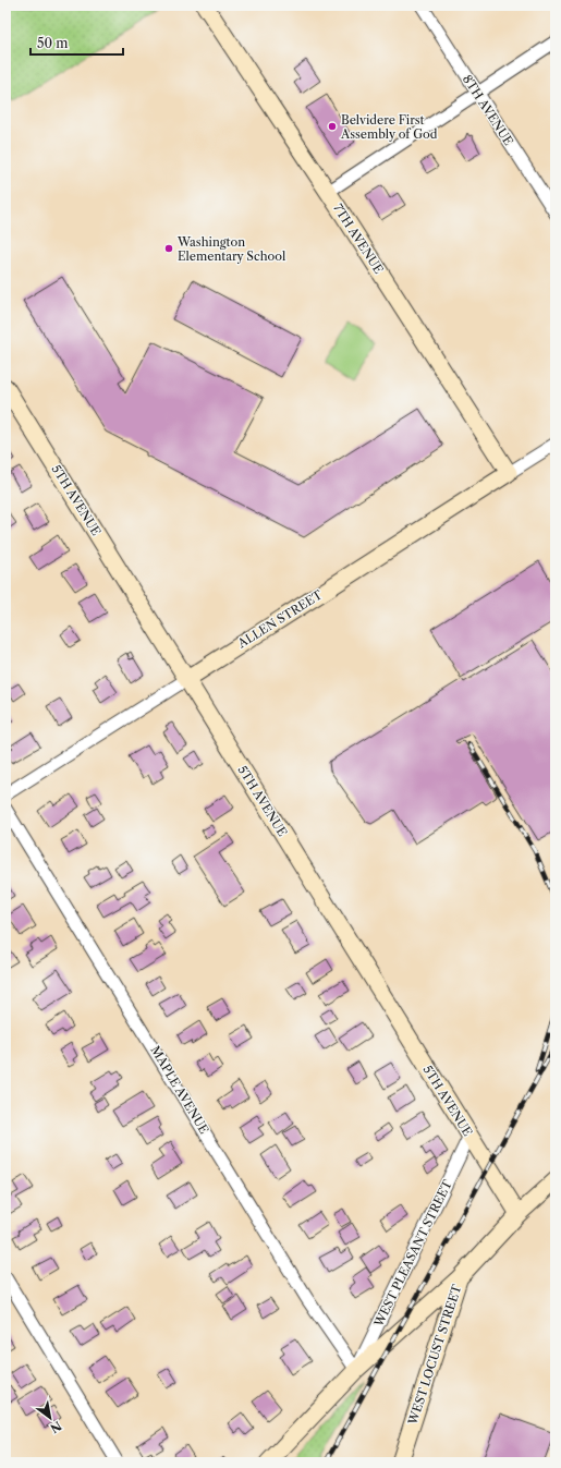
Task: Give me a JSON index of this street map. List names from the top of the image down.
{
  "streets": {
    "street": [
      "8TH AVENUE",
      "7TH AVENUE",
      "5TH AVENUE",
      "ALLEN STREET",
      "MAPLE AVENUE",
      "WEST PLEASANT STREET",
      "WEST LOCUST STREET"
    ]
  },
  "crossings": [
    ["7TH AVENUE", "ALLEN STREET"],
    ["5TH AVENUE", "ALLEN STREET"],
    ["5TH AVENUE", "WEST PLEASANT STREET"],
    ["5TH AVENUE", "WEST LOCUST STREET"],
    ["MAPLE AVENUE", "WEST PLEASANT STREET"],
    ["WEST PLEASANT STREET", "WEST LOCUST STREET"]
  ],
  "places": ["Belvidere First Assembly of God", "Washington Elementary School"],
  "scale_bar": "50 m",
  "north": "bottom right"
}
